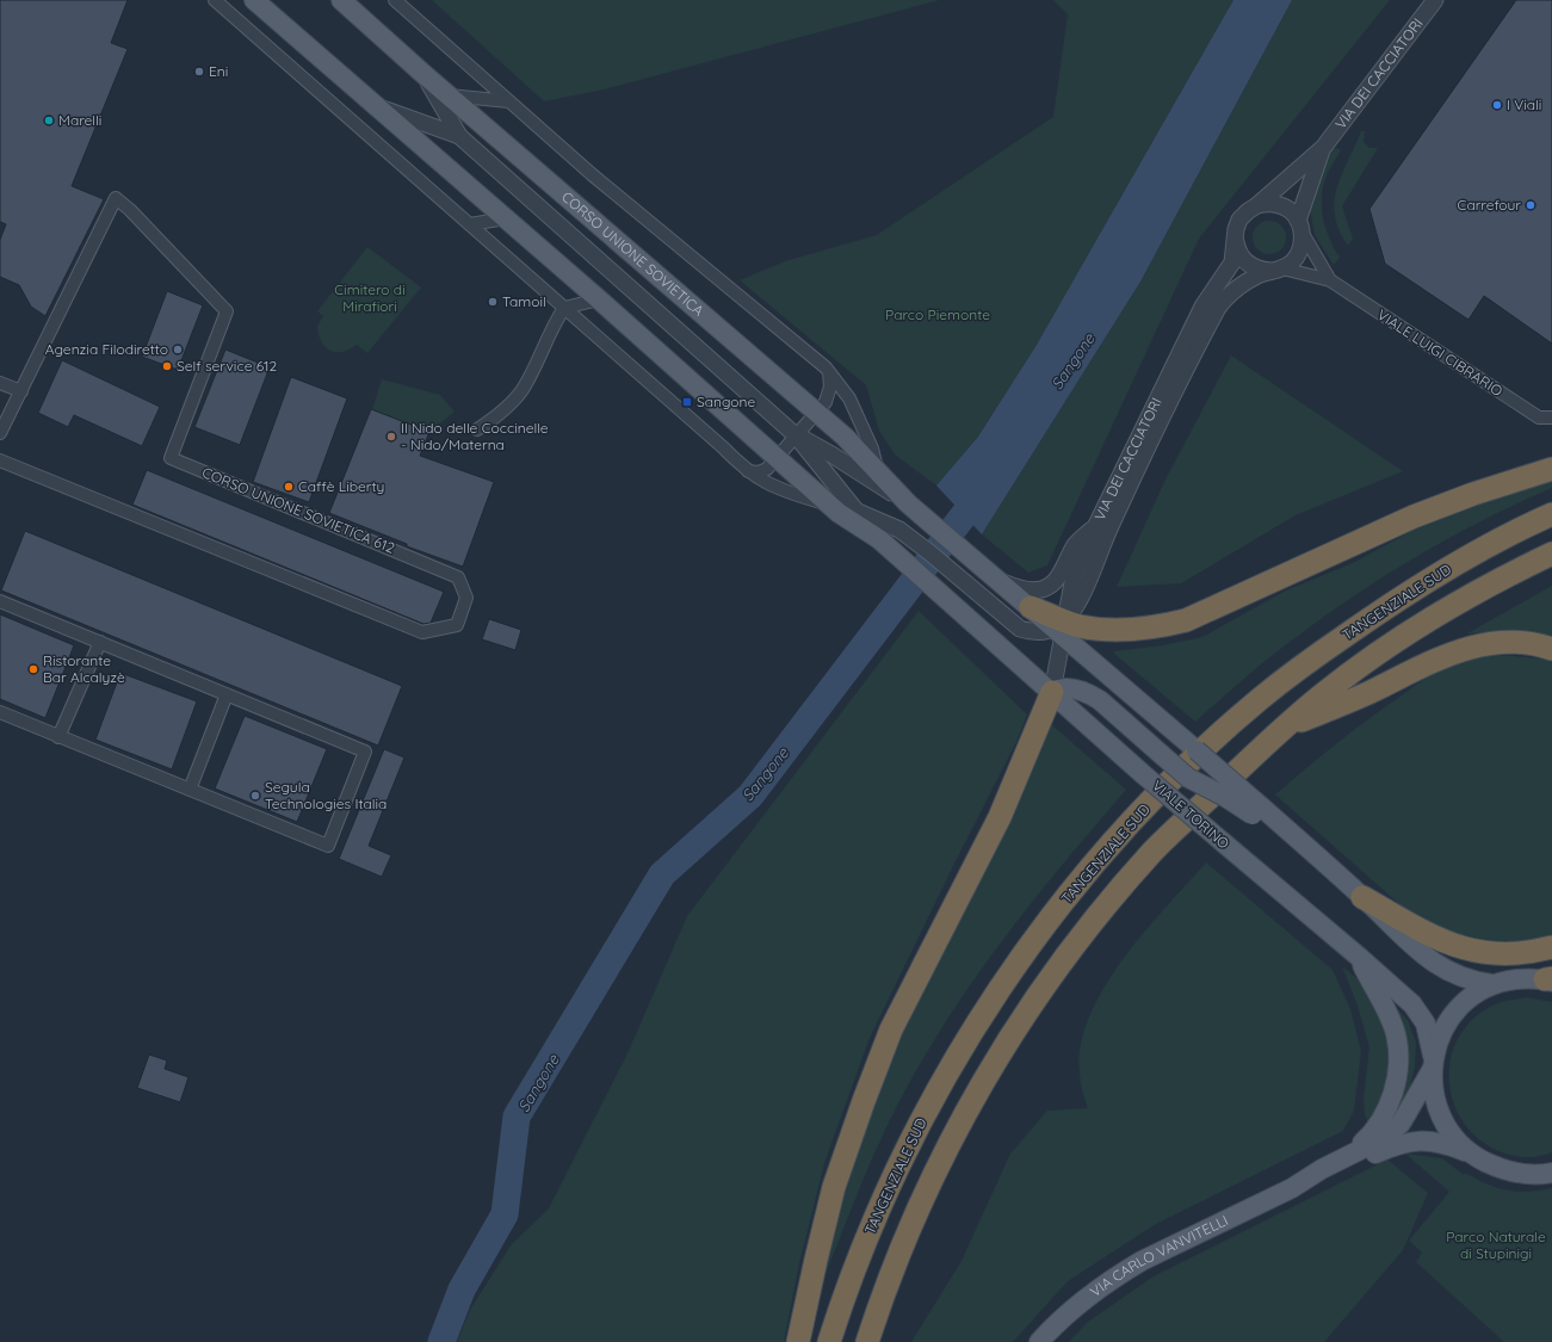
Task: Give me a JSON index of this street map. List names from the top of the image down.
{
  "streets": {
    "highway": ["TANGENZIALE SUD"],
    "main road": ["CORSO UNIONE SOVIETICA", "VIALE TORINO", "VIA CARLO VANVITELLI"],
    "street": ["VIA DEI CACCIATORI", "VIALE LUIGI CIBRARIO", "CORSO UNIONE SOVIETICA 612"]
  },
  "crossings": [
    ["VIA DEI CACCIATORI", "VIALE TORINO"],
    ["VIALE TORINO", "VIA CARLO VANVITELLI"]
  ],
  "water": ["Sangone"],
  "parks": ["Cimitero di Mirafiori", "Parco Piemonte", "Parco Naturale di Stupinigi"],
  "places": {
    "other": [
      "Eni",
      "I Viali",
      "Marelli",
      "Carrefour",
      "Tamoil",
      "Agenzia Filodiretto",
      "Self service 612",
      "Il Nido delle Coccinelle - Nido/Materna",
      "Caffè Liberty",
      "Ristorante Bar Alcalyzè",
      "Segula Technologies Italia"
    ],
    "transit": ["Sangone"]
  }
}
